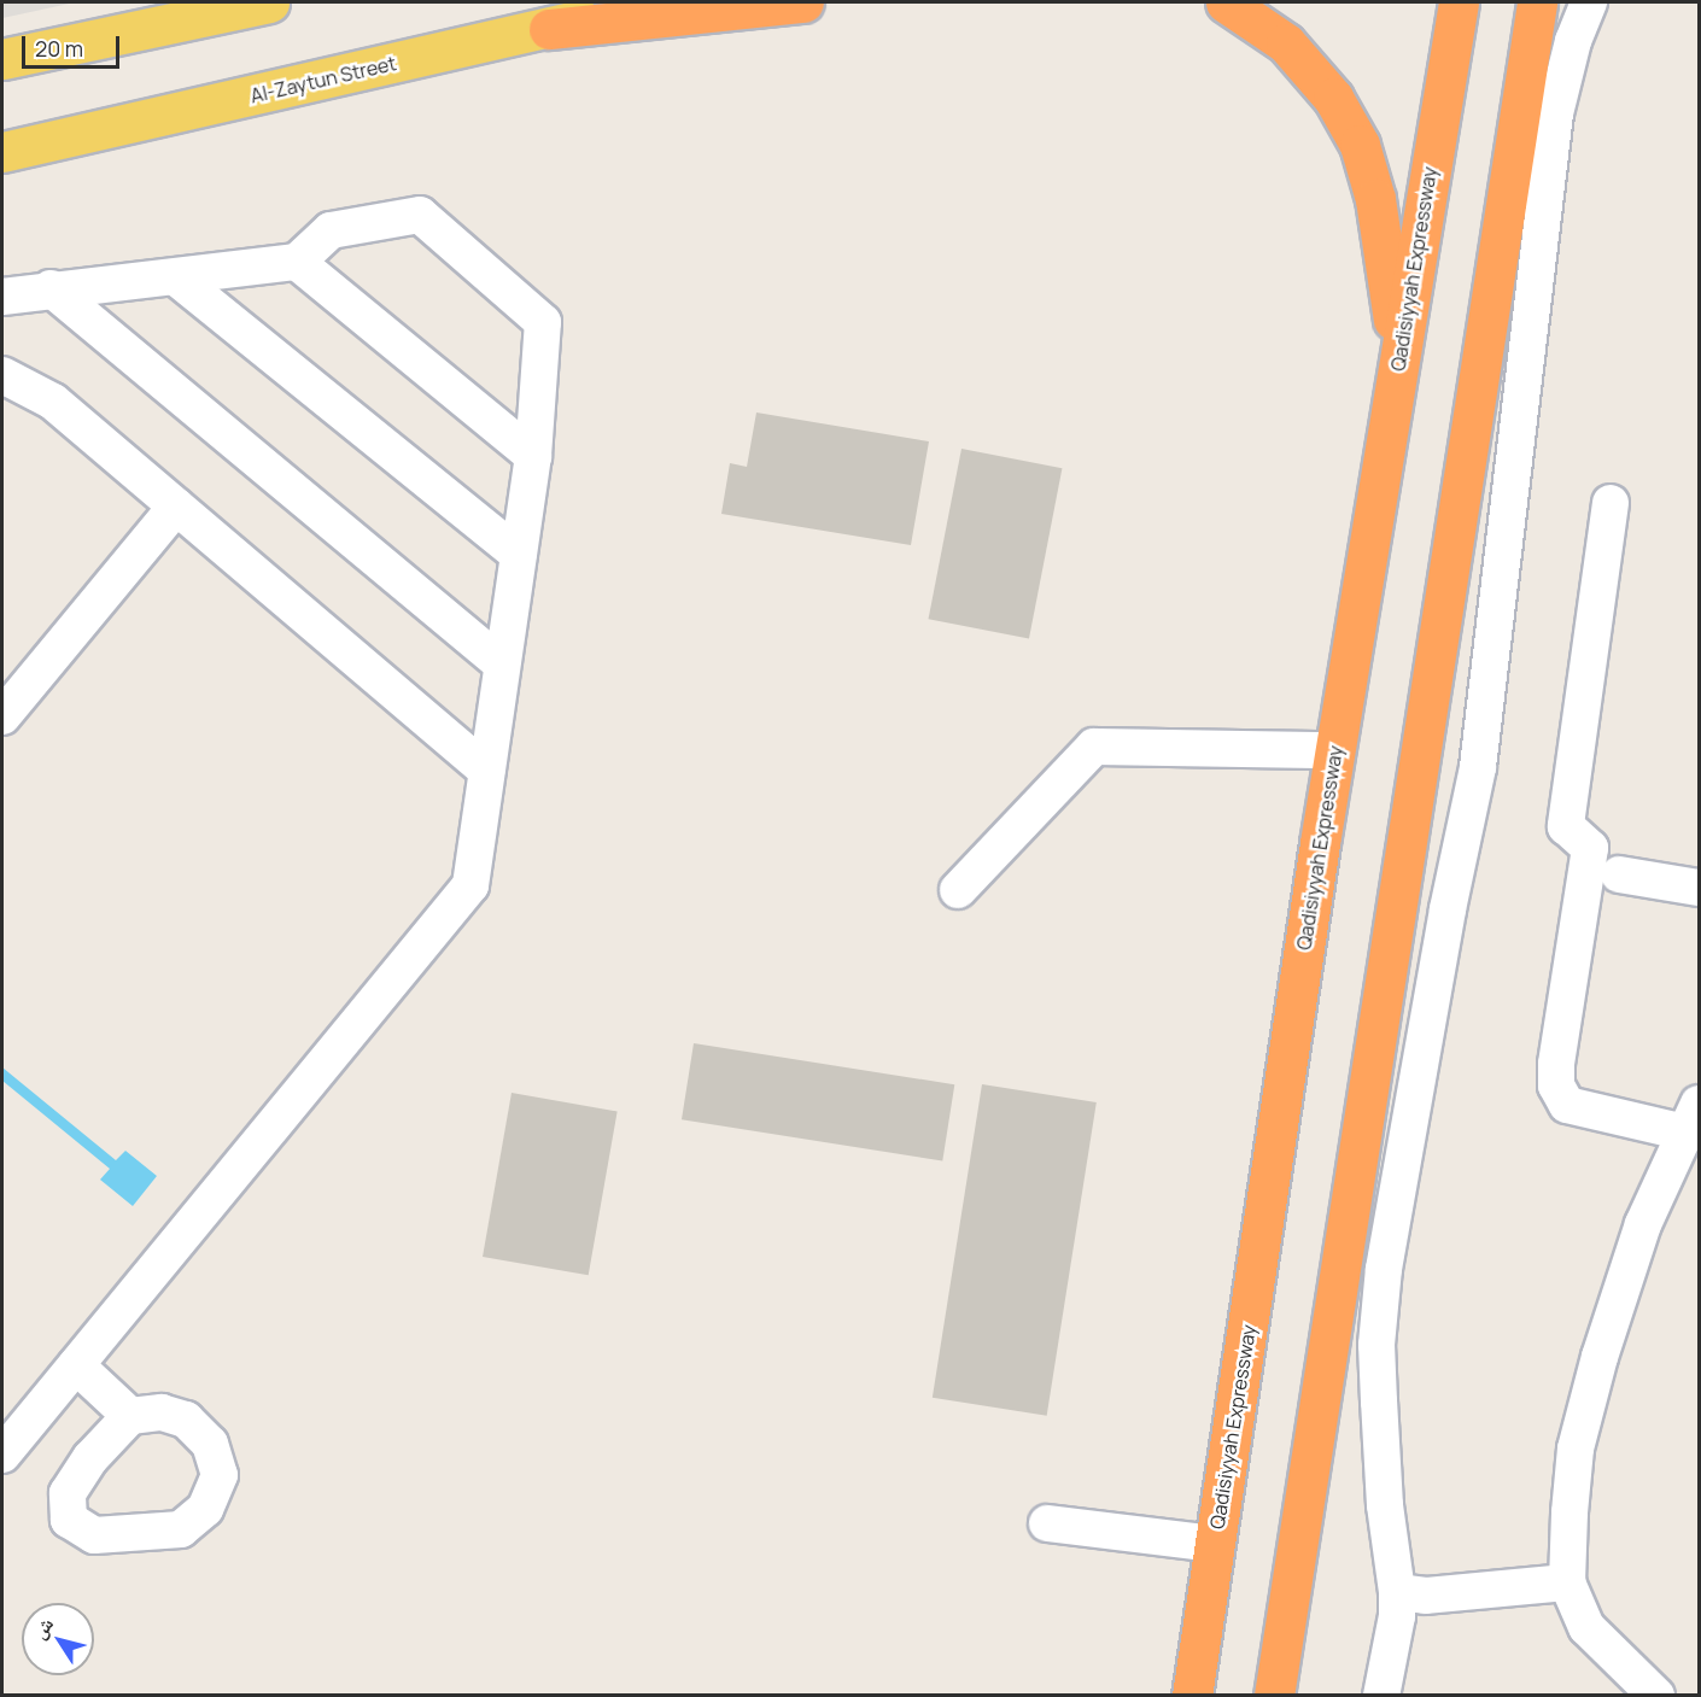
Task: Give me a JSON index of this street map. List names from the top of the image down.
{
  "streets": {
    "highway": ["Qadisiyyah Expressway"],
    "main road": ["Al-Zaytun Street"]
  },
  "scale_bar": "20 m",
  "north": "top left"
}
